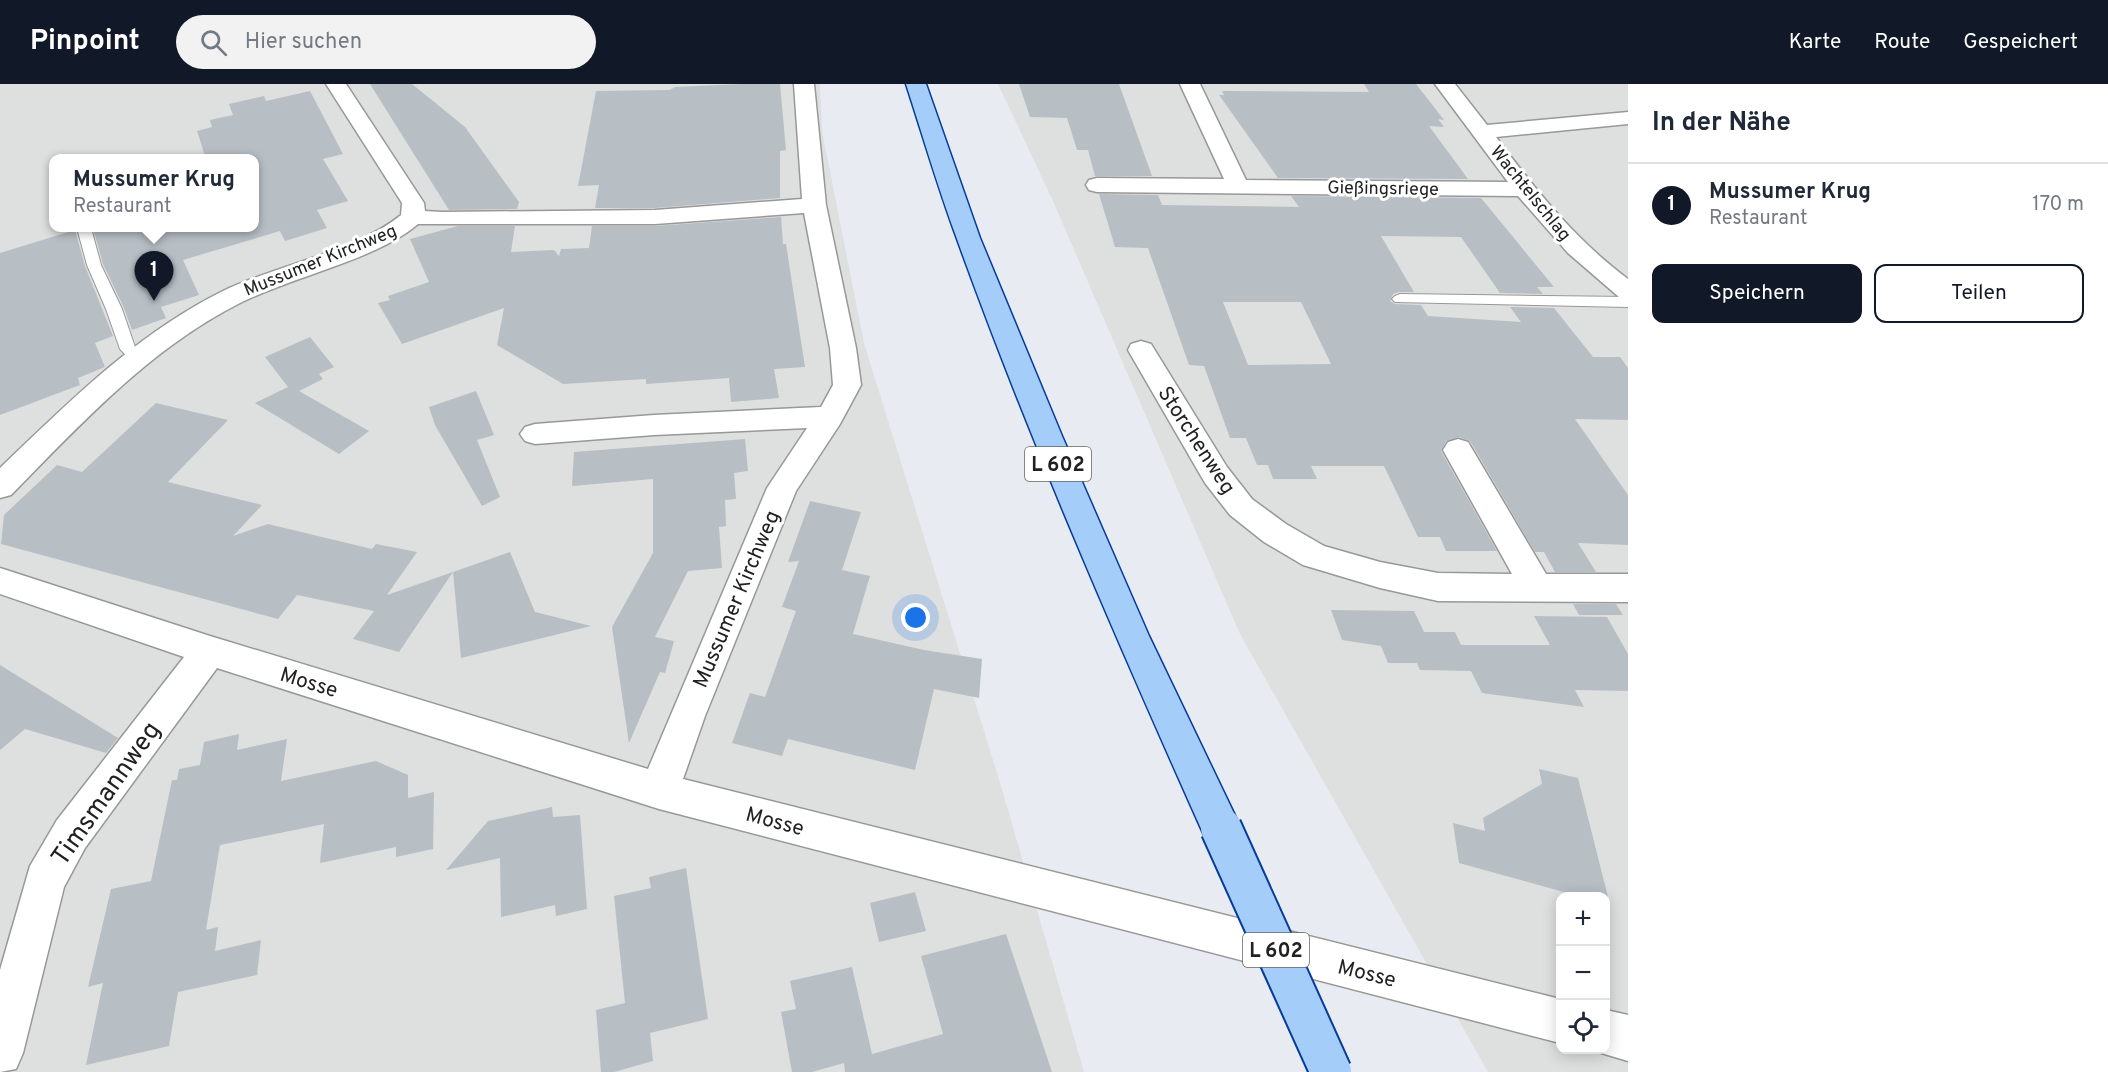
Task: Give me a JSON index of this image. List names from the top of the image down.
{
  "streets": {
    "main road": ["L 602"],
    "street": [
      "Gießingsriege",
      "Wachtelschlag",
      "Mussumer Kirchweg",
      "Storchenweg",
      "Mosse",
      "Timsmannweg"
    ]
  },
  "crossings": [
    ["Gießingsriege", "Wachtelschlag"],
    ["Mussumer Kirchweg", "Mosse"],
    ["Mosse", "Timsmannweg"]
  ],
  "page": {
    "header": "Pinpoint",
    "search": "Hier suchen",
    "nav": ["Karte", "Route", "Gespeichert"],
    "heading": "In der Nähe",
    "popup": ["Mussumer Krug", "Restaurant"],
    "list": [
      {
        "mark": "1",
        "name": "Mussumer Krug",
        "note": "Restaurant",
        "value": "170 m"
      }
    ],
    "buttons": ["Speichern", "Teilen"],
    "pins": "1",
    "map_buttons": ["+", "−"]
  }
}
